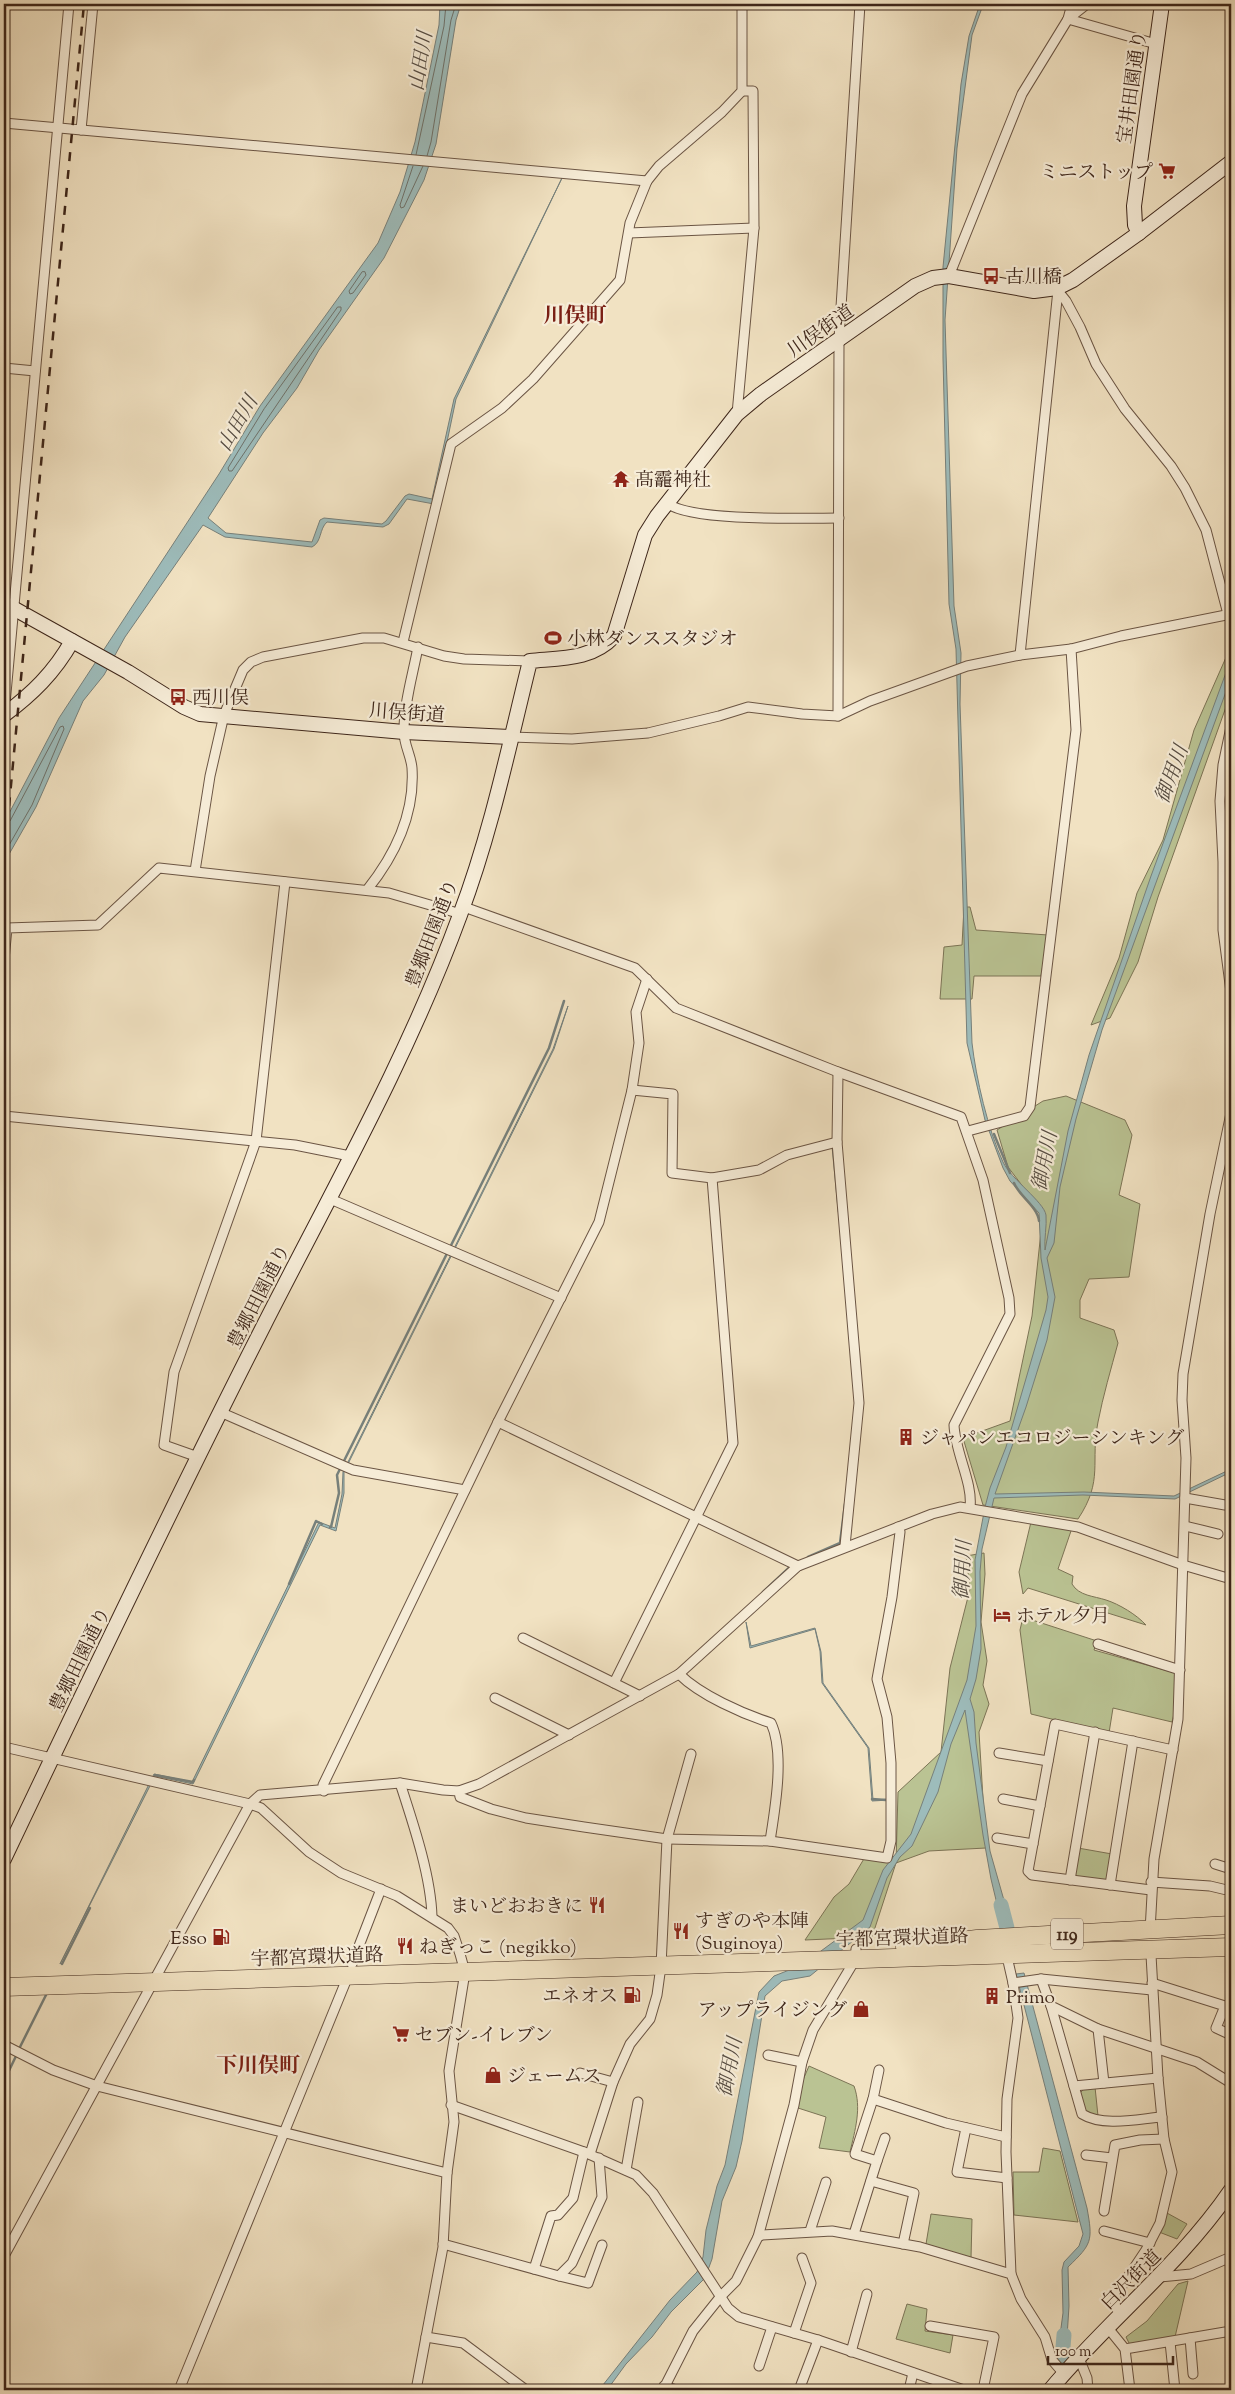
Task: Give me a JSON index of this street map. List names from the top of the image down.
{
  "streets": {
    "highway": ["119", "宇都宮環状道路"],
    "main road": [
      "宝井田園通り",
      "川俣街道",
      "豊郷田園通り",
      "白沢街道"
    ]
  },
  "crossings": [
    ["宝井田園通り", "川俣街道"],
    ["川俣街道", "豊郷田園通り"],
    ["119", "宇都宮環状道路"]
  ],
  "districts": ["川俣町", "下川俣町"],
  "water": ["山田川", "御用川"],
  "places": {
    "supermarket": ["ミニストップ", "セブン-イレブン"],
    "bus stop": ["古川橋", "西川俣"],
    "temple": ["髙靇神社"],
    "sports": ["小林ダンススタジオ"],
    "building": ["ジャパンエコロジーシンキング", "Primo"],
    "hotel": ["ホテル夕月"],
    "restaurant": ["まいどおおきに", "すぎのや本陣 (Suginoya)", "ねぎっこ (negikko)"],
    "fuel station": ["Esso", "エネオス"],
    "shop": ["アップライジング", "ジェームス"]
  },
  "scale_bar": "100 m"
}
